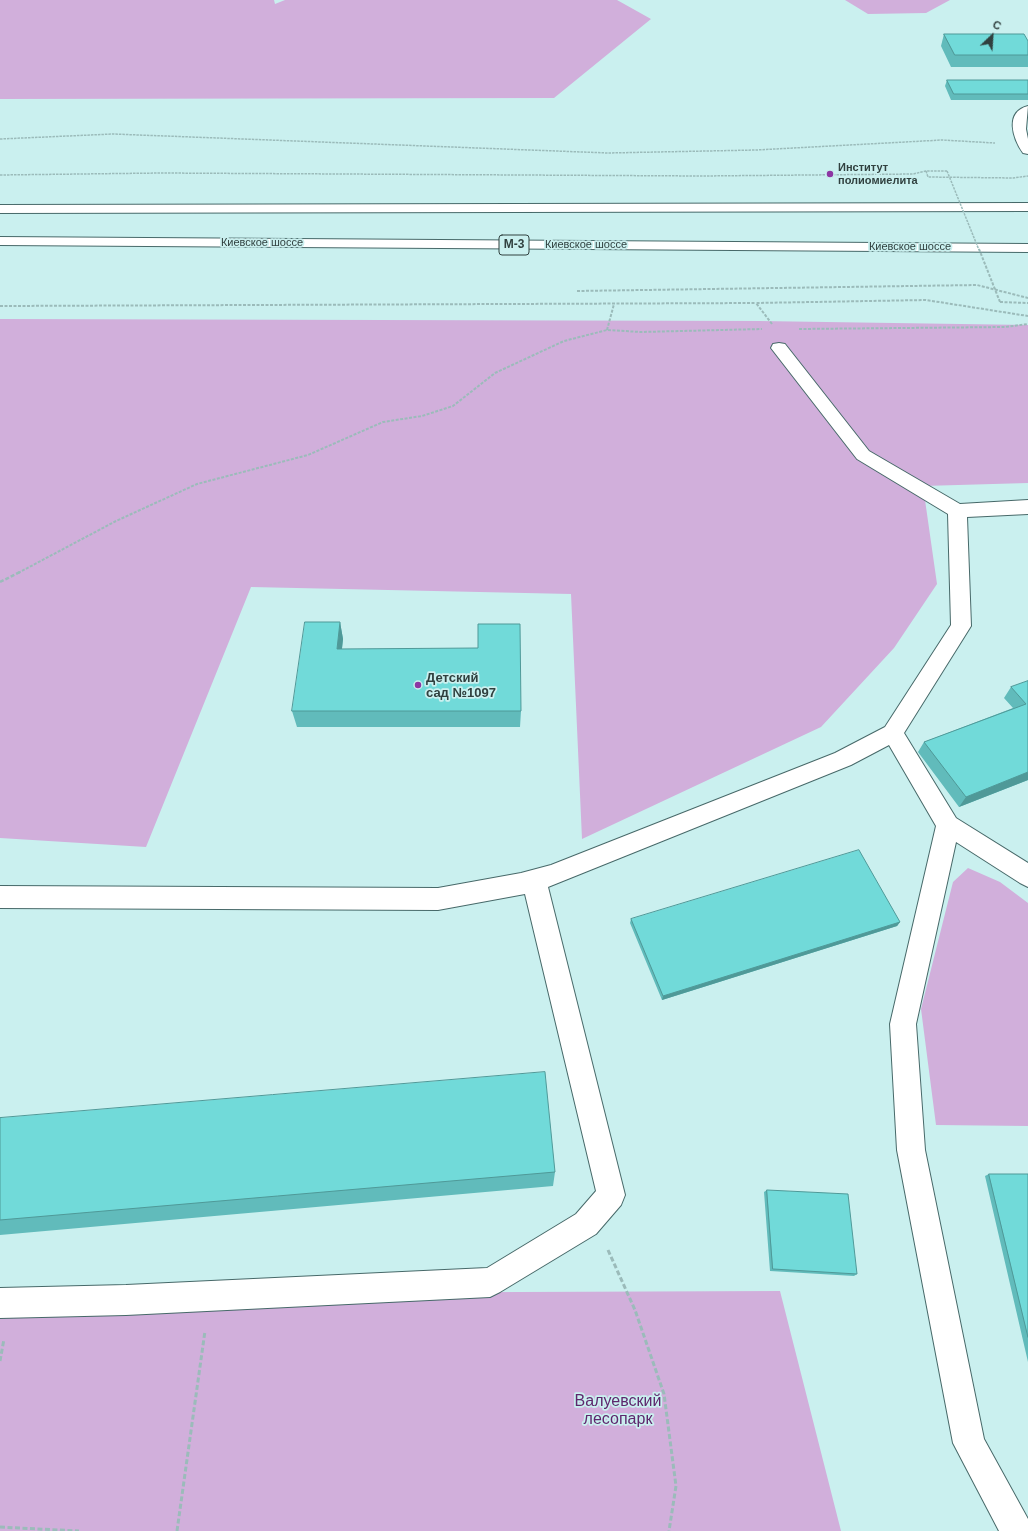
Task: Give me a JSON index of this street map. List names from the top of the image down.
{
  "streets": {
    "main road": ["Киевское шоссе", "М-3"]
  },
  "parks": ["Валуевский лесопарк"],
  "places": ["Институт полиомиелита", "Детский сад №1097"],
  "north": "top right"
}
